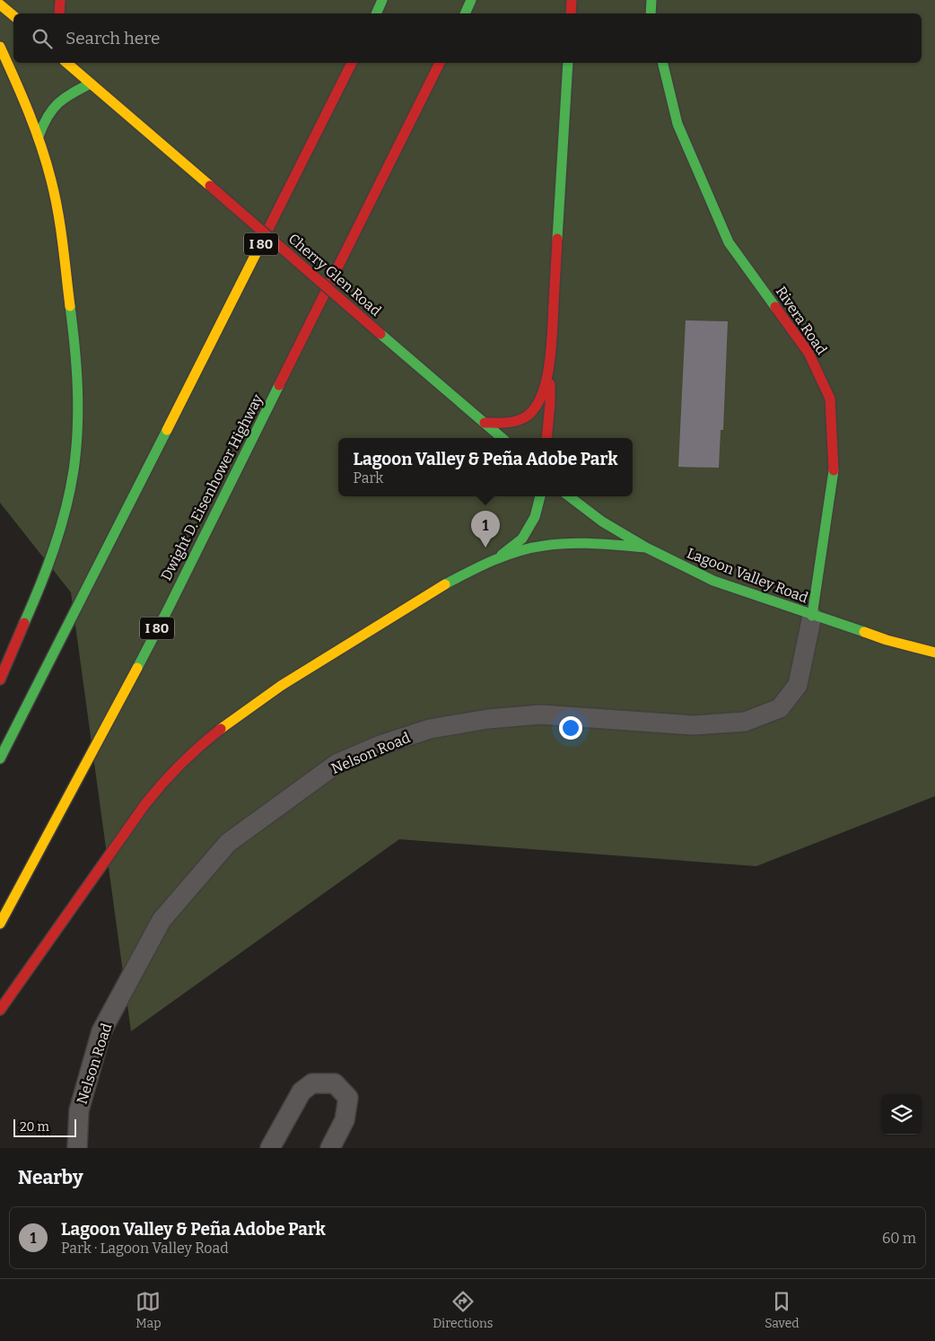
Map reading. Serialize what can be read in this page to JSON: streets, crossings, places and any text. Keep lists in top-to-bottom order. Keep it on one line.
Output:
{"streets":{"main road":["I 80","Cherry Glen Road","Rivera Road","Dwight D. Eisenhower Highway","Lagoon Valley Road"],"street":["Nelson Road"]},"crossings":[["Rivera Road","Lagoon Valley Road"],["Rivera Road","Nelson Road"],["Lagoon Valley Road","Nelson Road"]],"scale_bar":"20 m","page":{"search":"Search here","popup":["Lagoon Valley & Peña Adobe Park","Park"],"pins":"1","scale":"20 m","heading":"Nearby","list":[{"mark":"1","name":"Lagoon Valley & Peña Adobe Park","note":"Park · Lagoon Valley Road","value":"60 m"}],"nav":["Map","Directions","Saved"]}}
